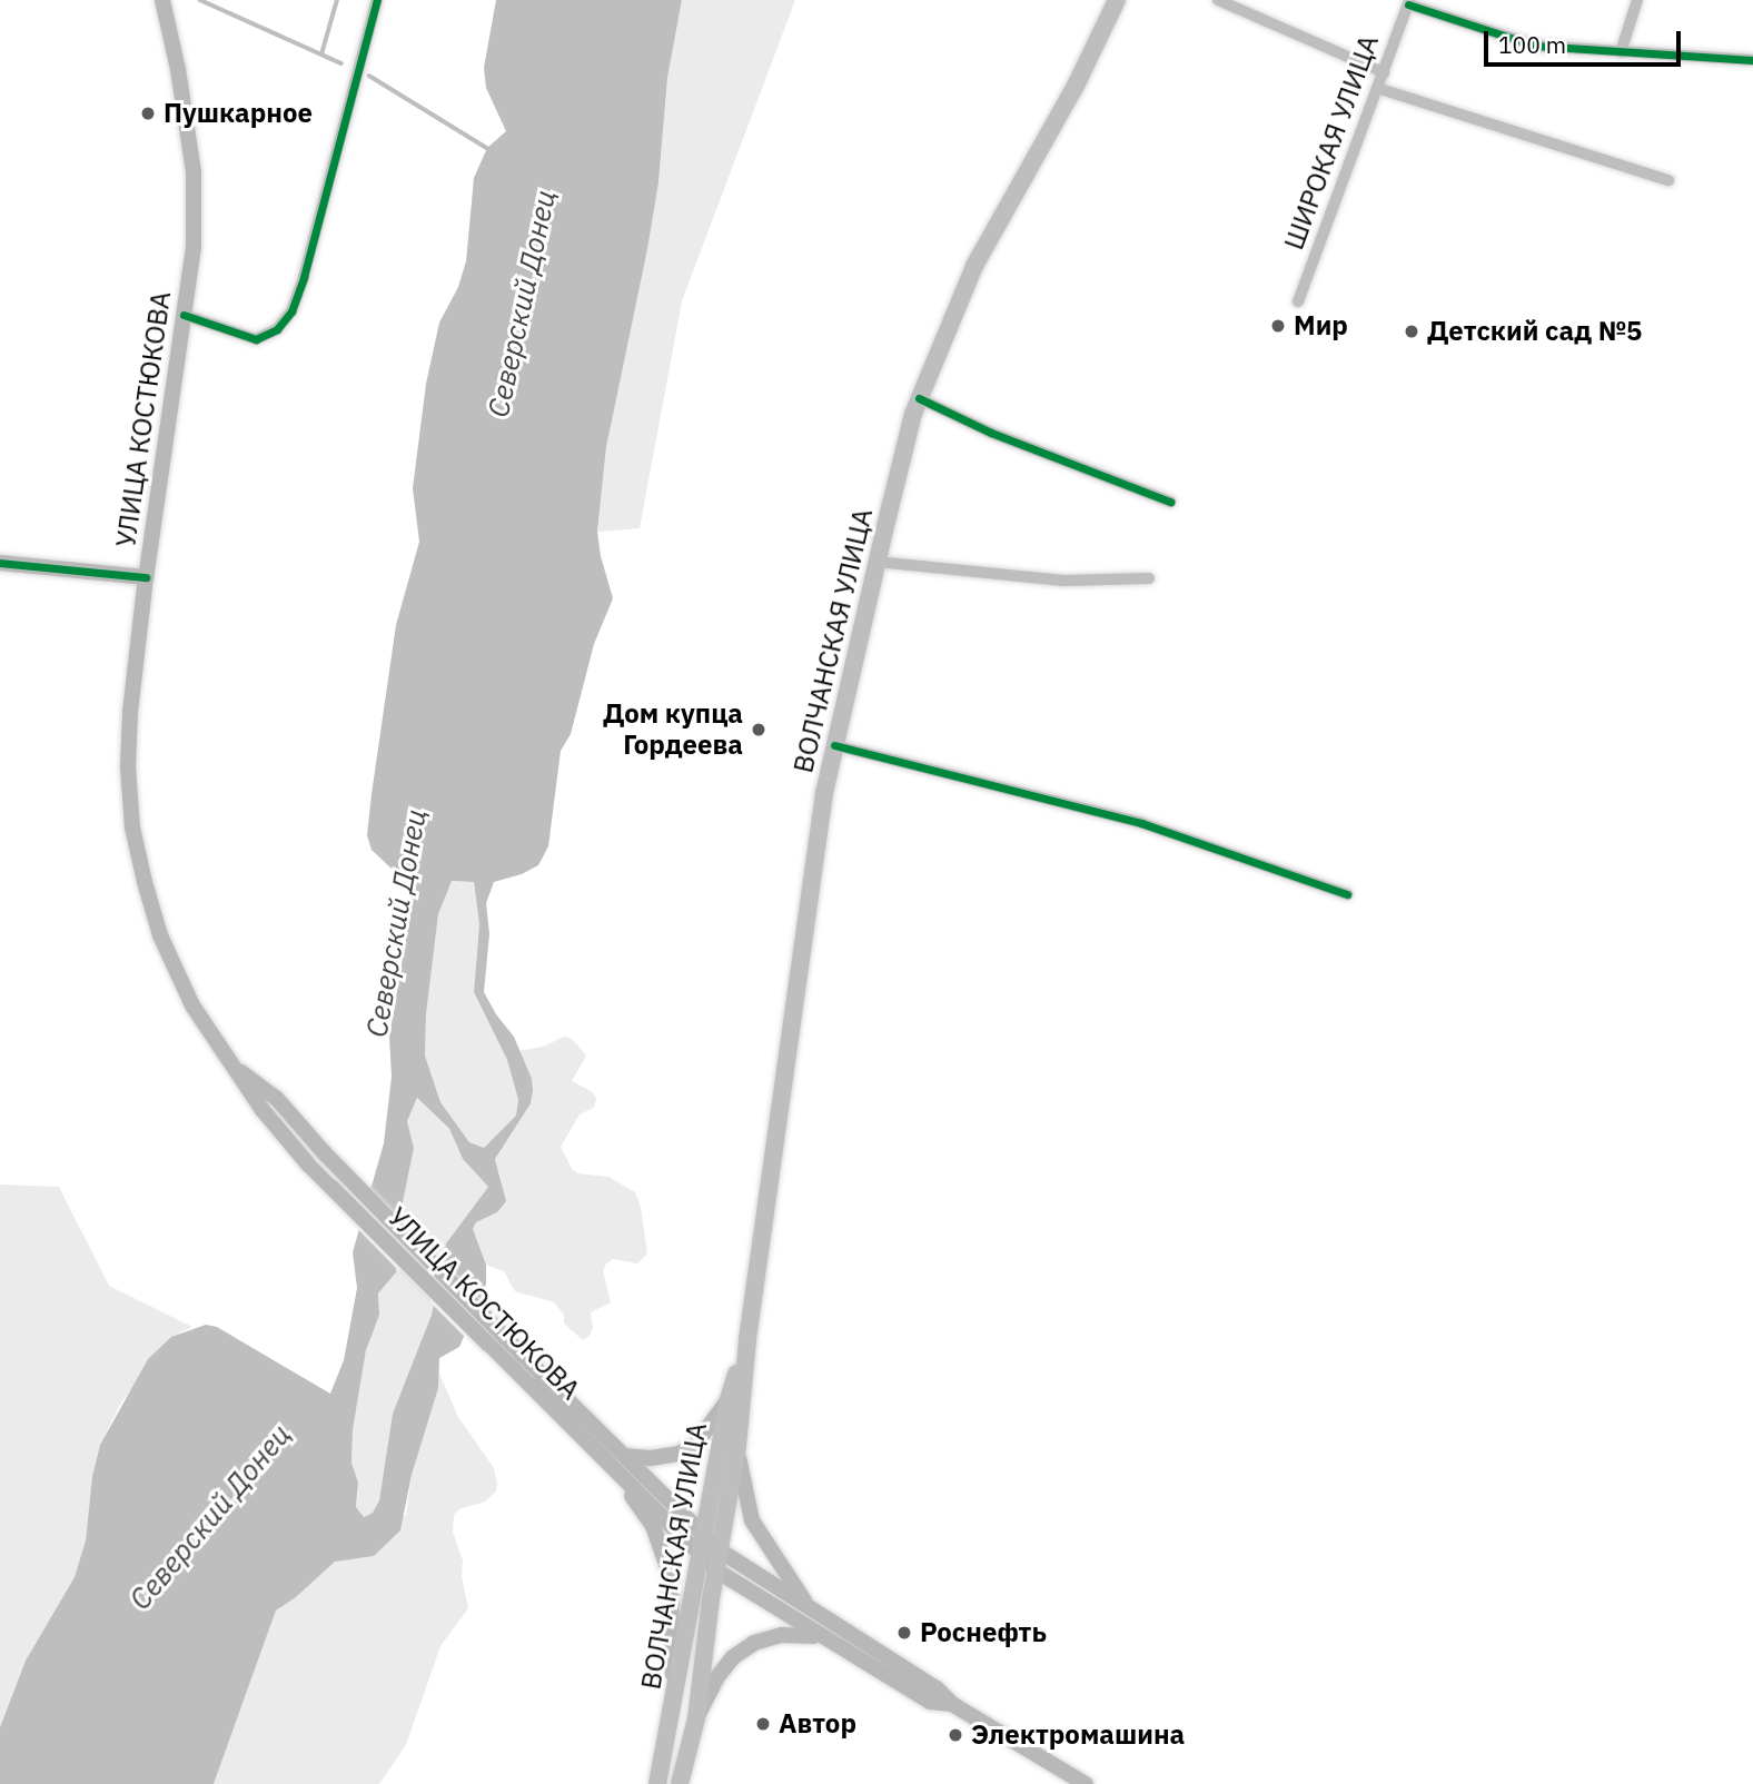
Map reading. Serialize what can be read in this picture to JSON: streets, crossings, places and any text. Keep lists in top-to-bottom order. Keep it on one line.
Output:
{"streets":{"main road":["УЛИЦА КОСТЮКОВА","ВОЛЧАНСКАЯ УЛИЦА"],"street":["ШИРОКАЯ УЛИЦА"]},"crossings":[["УЛИЦА КОСТЮКОВА","ВОЛЧАНСКАЯ УЛИЦА"]],"water":["Северский Донец"],"places":["Пушкарное","Мир","Детский сад №5","Дом купца Гордеева","Роснефть","Автор","Электромашина"],"scale_bar":"100 m"}
